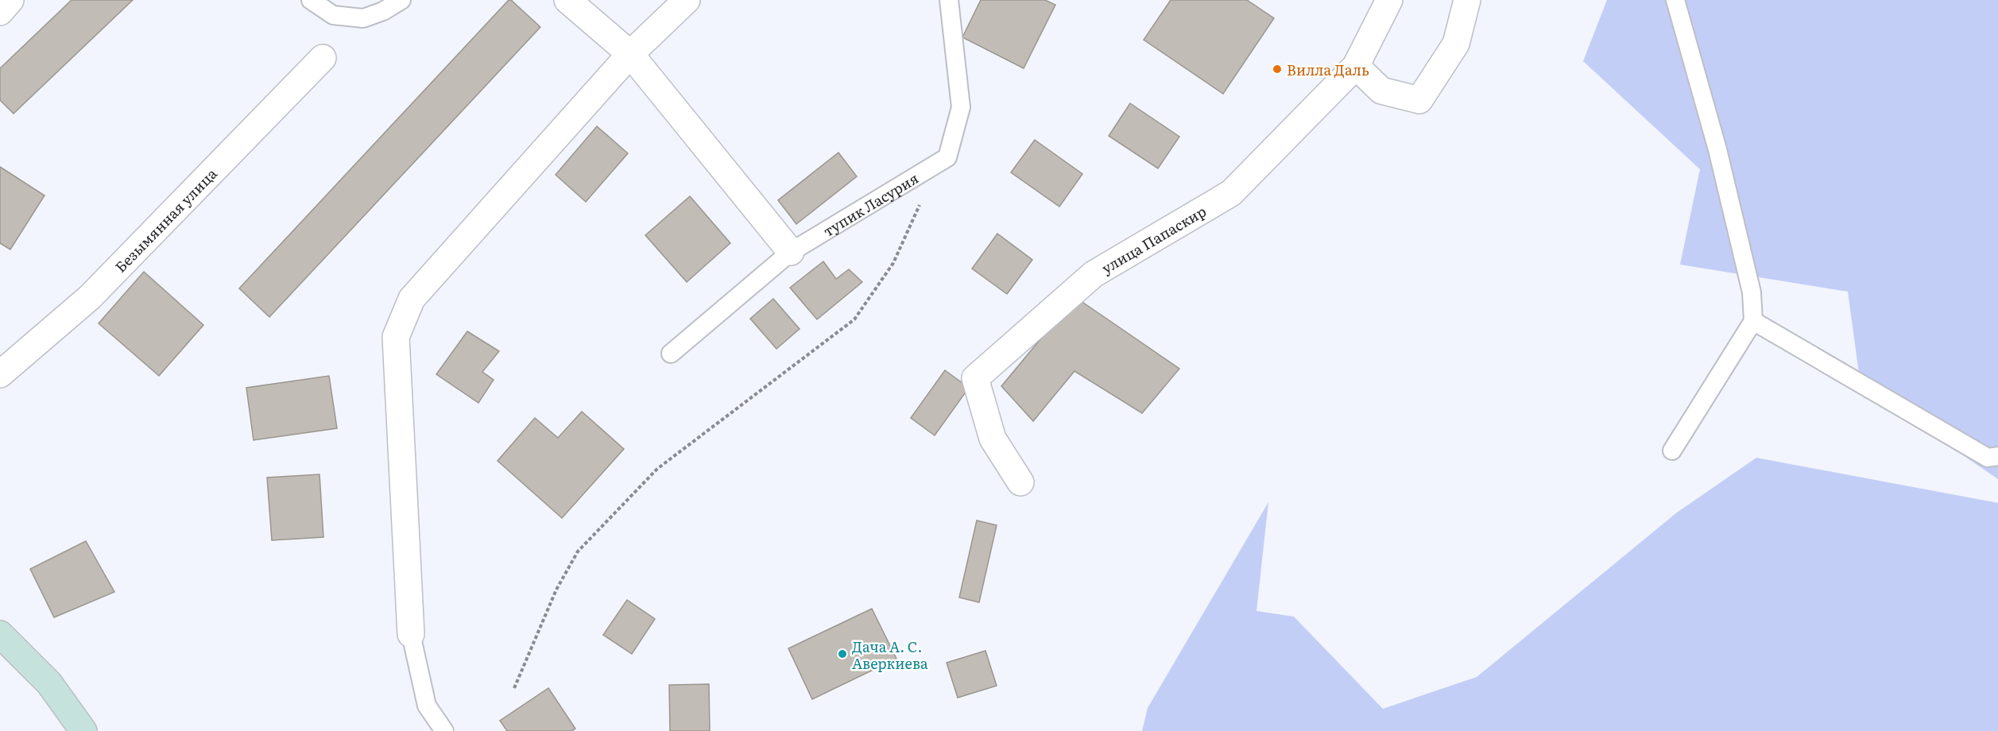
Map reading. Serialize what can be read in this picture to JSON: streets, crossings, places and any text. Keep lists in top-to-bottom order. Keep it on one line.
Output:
{"streets":{"street":["Безымянная улица","улица Папаскир"],"lane":["тупик Ласурия"]},"places":["Вилла Даль","Дача А. С. Аверкиева"]}
